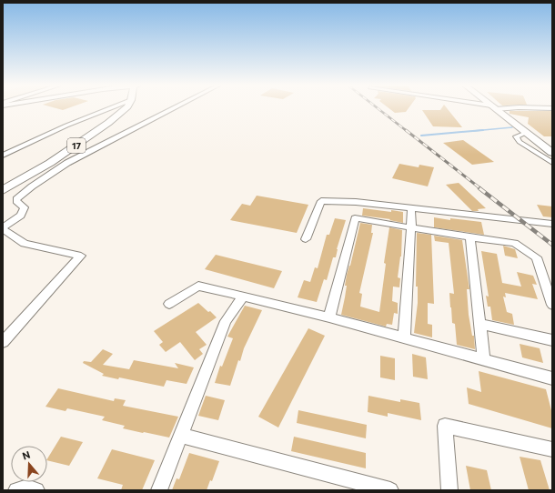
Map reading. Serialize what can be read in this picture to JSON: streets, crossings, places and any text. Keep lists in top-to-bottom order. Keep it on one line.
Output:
{"streets":{"highway":["17"]},"north":"top"}
